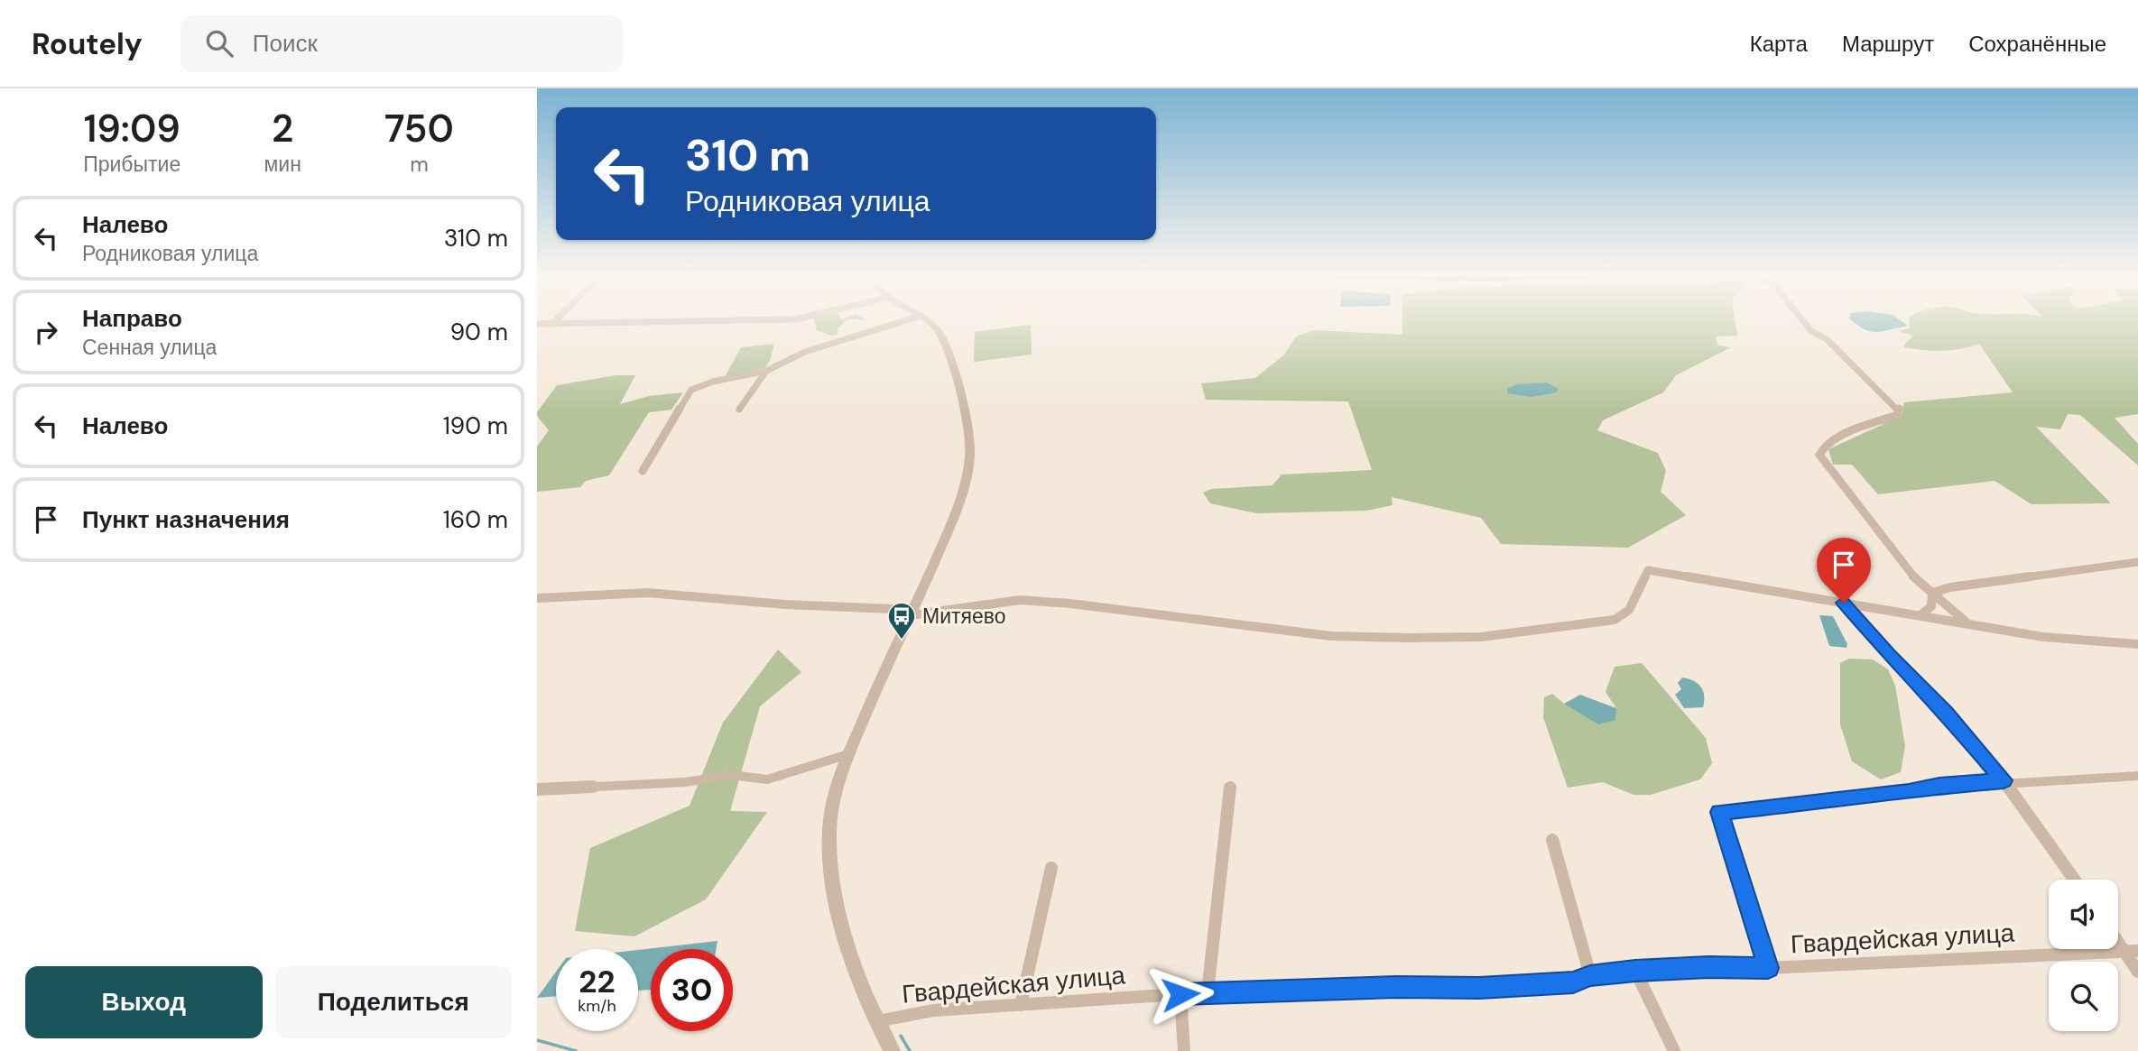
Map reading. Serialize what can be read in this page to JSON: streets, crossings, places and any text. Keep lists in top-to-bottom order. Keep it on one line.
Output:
{"streets":{"street":["Гвардейская улица"]},"places":{"bus stop":["Митяево"]},"page":{"header":"Routely","search":"Поиск","nav":["Карта","Маршрут","Сохранённые"],"eta":["19:09","Прибытие","2","мин","750","m"],"turn":["310 m","Родниковая улица"],"list":[{"name":"Налево","note":"Родниковая улица","value":"310 m"},{"name":"Направо","note":"Сенная улица","value":"90 m"},{"name":"Налево","value":"190 m"},{"name":"Пункт назначения","value":"160 m"}],"speed":"22 km/h","limit":"30","buttons":["Выход","Поделиться"]}}
